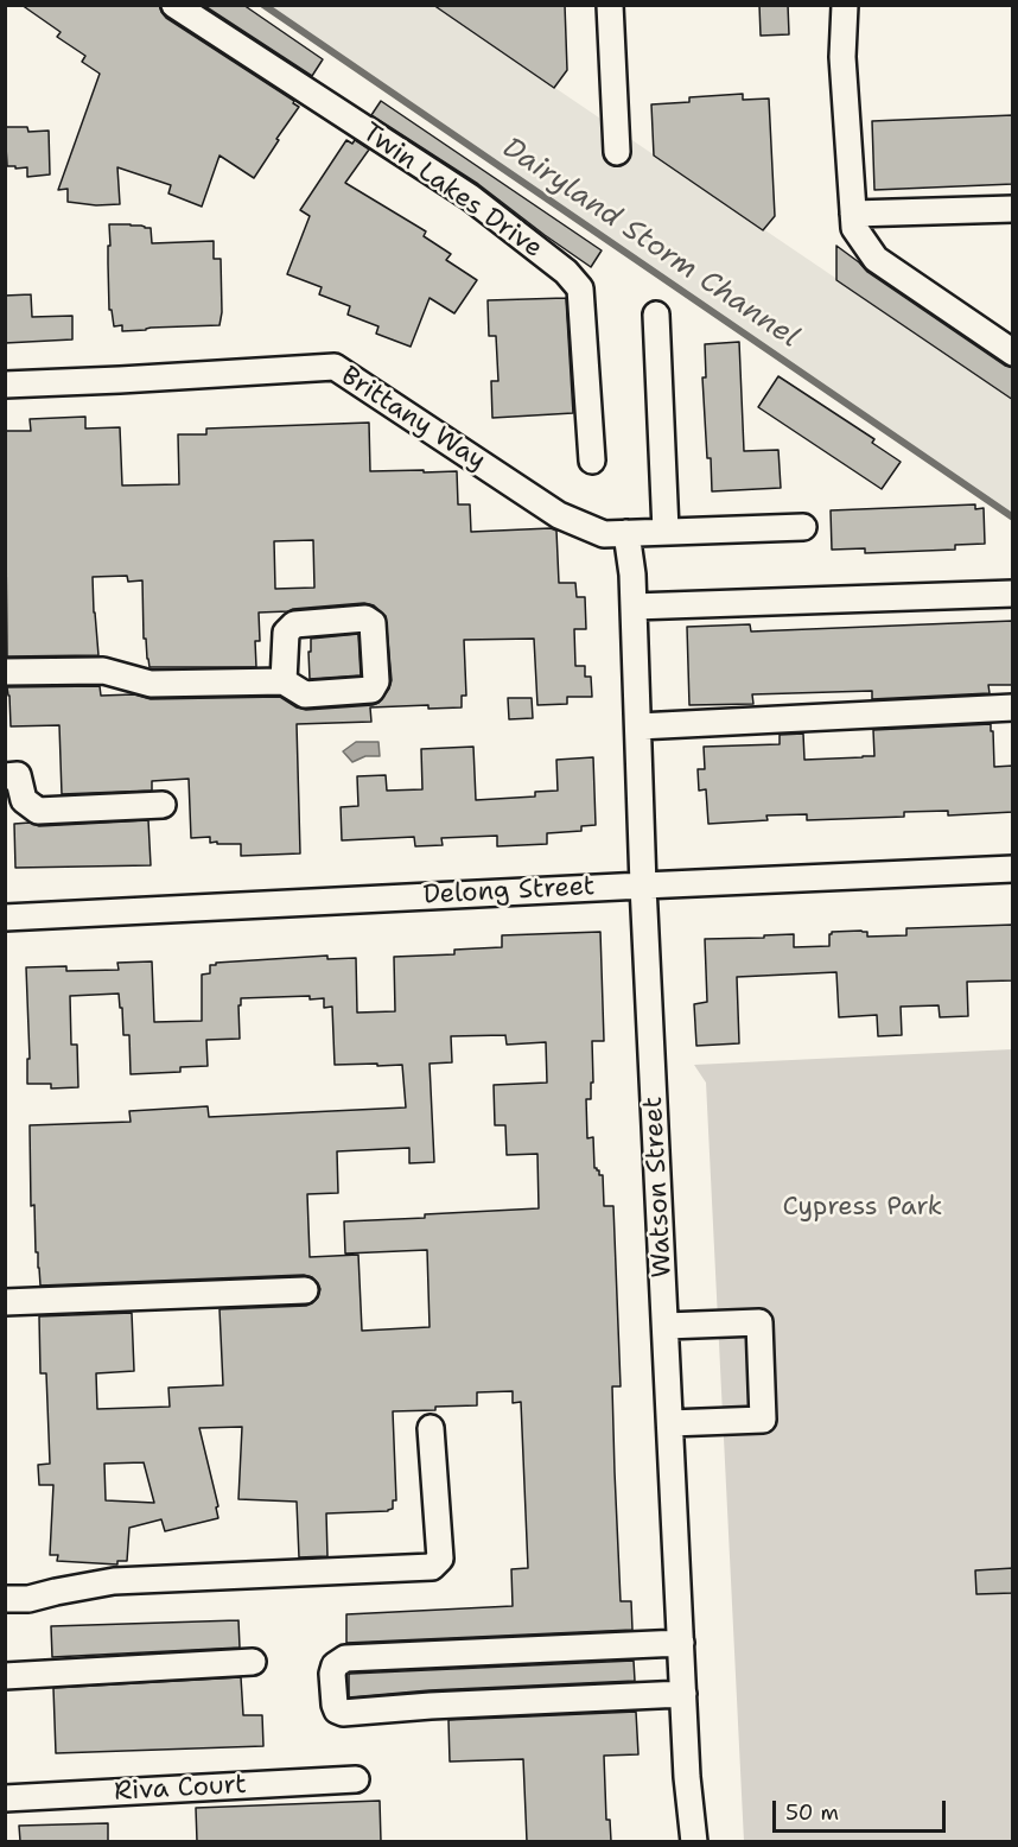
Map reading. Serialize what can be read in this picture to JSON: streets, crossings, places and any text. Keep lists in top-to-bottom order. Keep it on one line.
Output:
{"streets":{"street":["Twin Lakes Drive","Brittany Way","Delong Street","Watson Street","Riva Court"]},"crossings":[["Brittany Way","Watson Street"],["Delong Street","Watson Street"]],"water":["Dairyland Storm Channel"],"parks":["Cypress Park"],"scale_bar":"50 m"}
